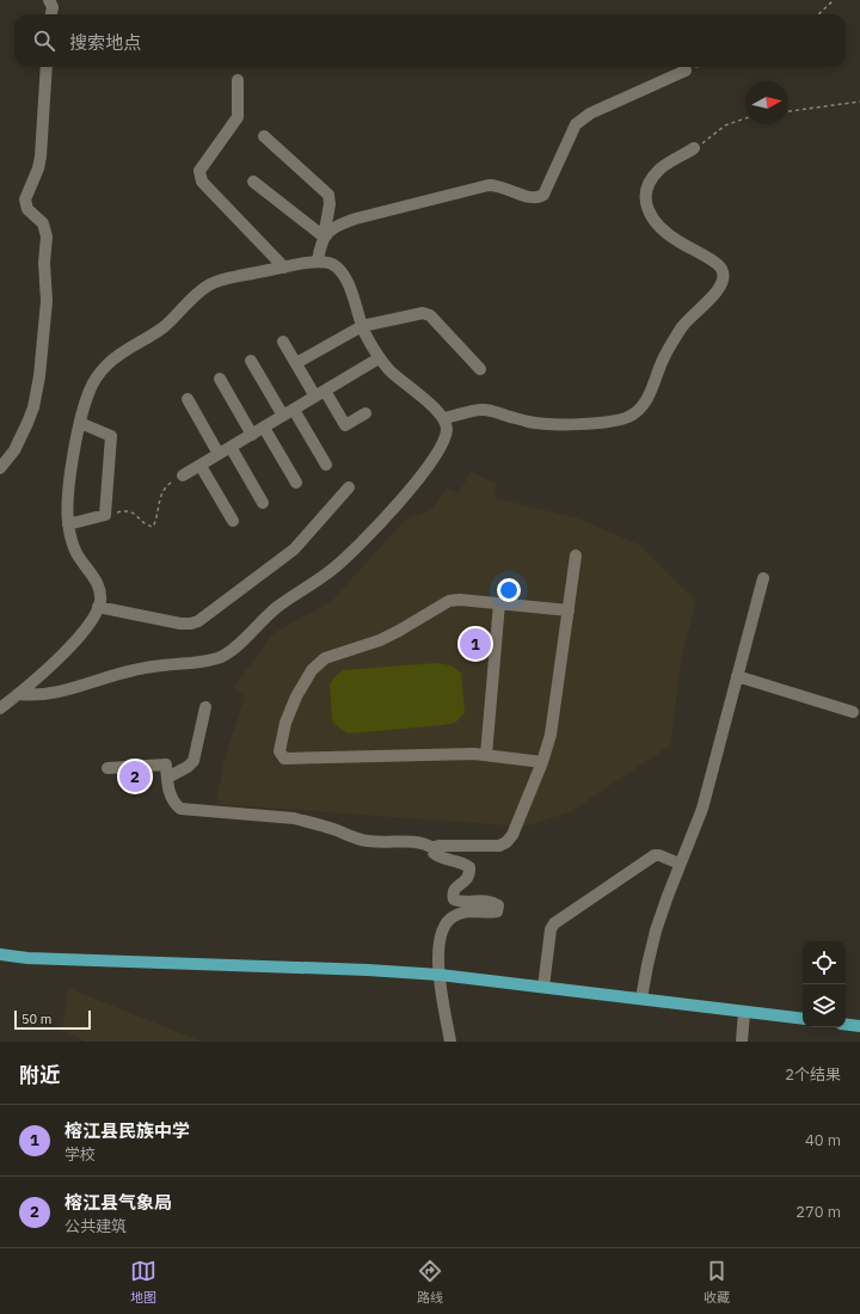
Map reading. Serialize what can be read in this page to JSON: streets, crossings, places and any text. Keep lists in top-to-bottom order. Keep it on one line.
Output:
{"scale_bar":"50 m","north":"right","page":{"search":"搜索地点","pins":["1","2"],"scale":"50 m","heading":["附近","2个结果"],"list":[{"mark":"1","name":"榕江县民族中学","note":"学校","value":"40 m"},{"mark":"2","name":"榕江县气象局","note":"公共建筑","value":"270 m"}],"nav":["地图","路线","收藏"]}}
